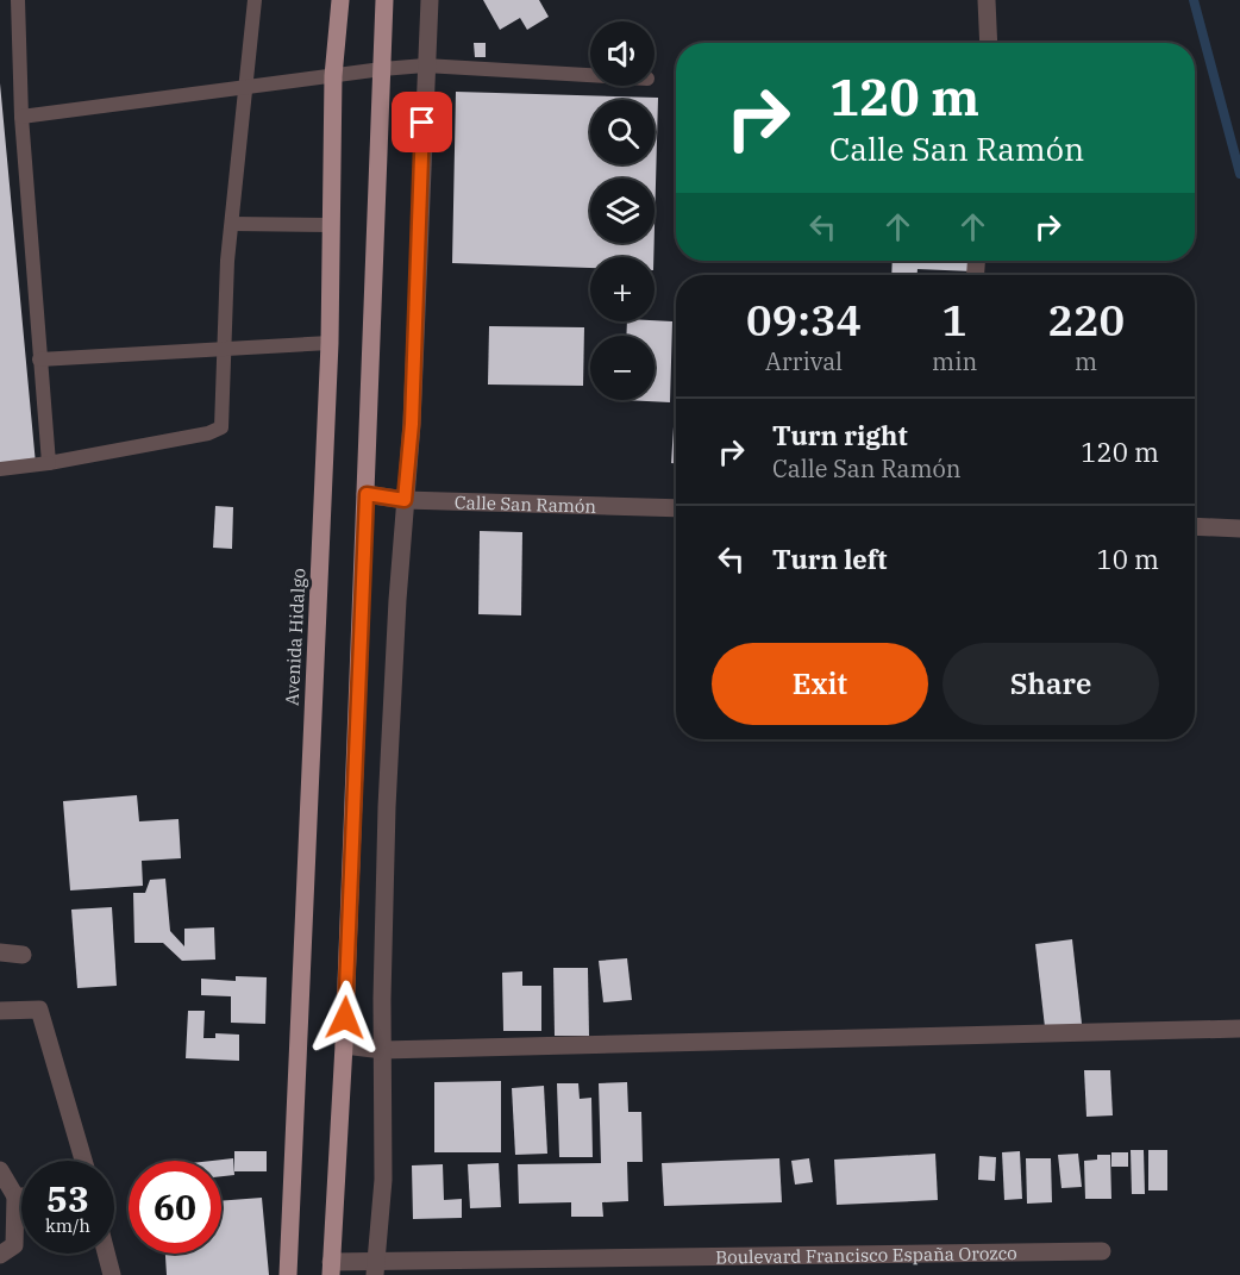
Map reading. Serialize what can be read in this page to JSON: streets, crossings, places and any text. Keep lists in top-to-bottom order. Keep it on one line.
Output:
{"streets":{"main road":["Avenida Hidalgo"],"street":["Calle San Ramón","Boulevard Francisco España Orozco"]},"page":{"map_buttons":["+","−"],"turn":["120 m","Calle San Ramón"],"eta":["09:34","Arrival","1","min","220","m"],"list":[{"name":"Turn right","note":"Calle San Ramón","value":"120 m"},{"name":"Turn left","value":"10 m"}],"buttons":["Exit","Share"],"speed":"53 km/h","limit":"60"}}
